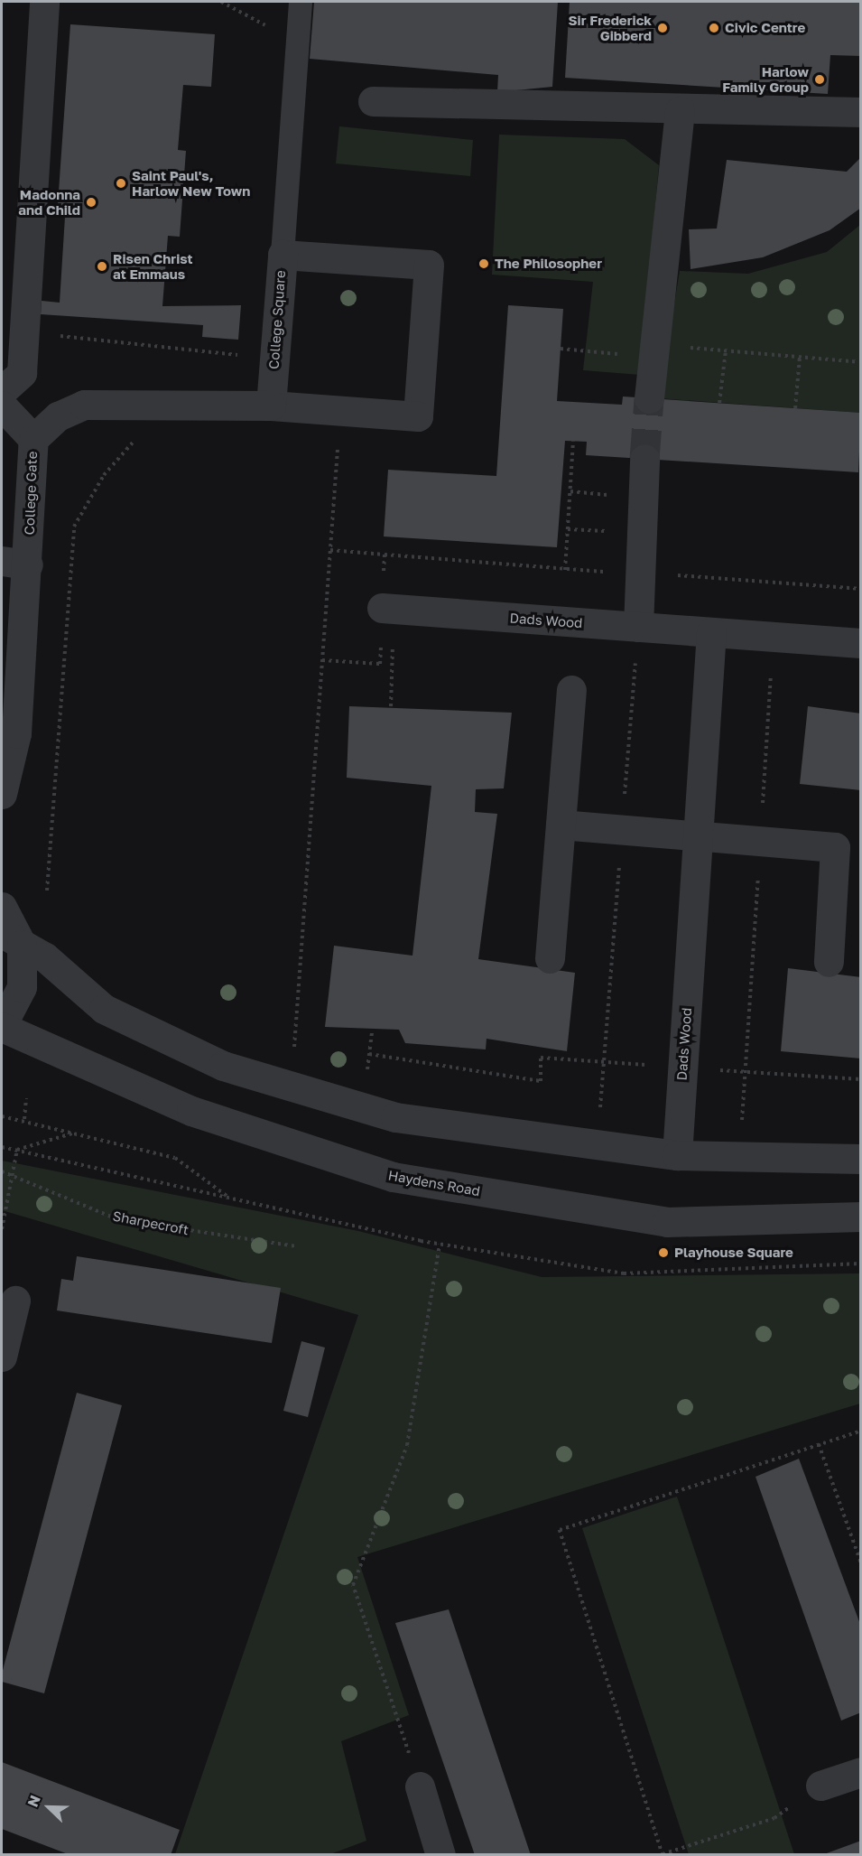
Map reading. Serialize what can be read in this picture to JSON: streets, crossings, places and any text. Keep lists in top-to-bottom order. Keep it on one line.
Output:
{"streets":{"street":["College Square","College Gate","Dads Wood","Haydens Road"],"path":["Sharpecroft"]},"crossings":[["College Square","College Gate"]],"places":["Sir Frederick Gibberd","Civic Centre","Harlow Family Group","Saint Paul's, Harlow New Town","Madonna and Child","The Philosopher","Risen Christ at Emmaus","Playhouse Square"],"north":"top left"}
